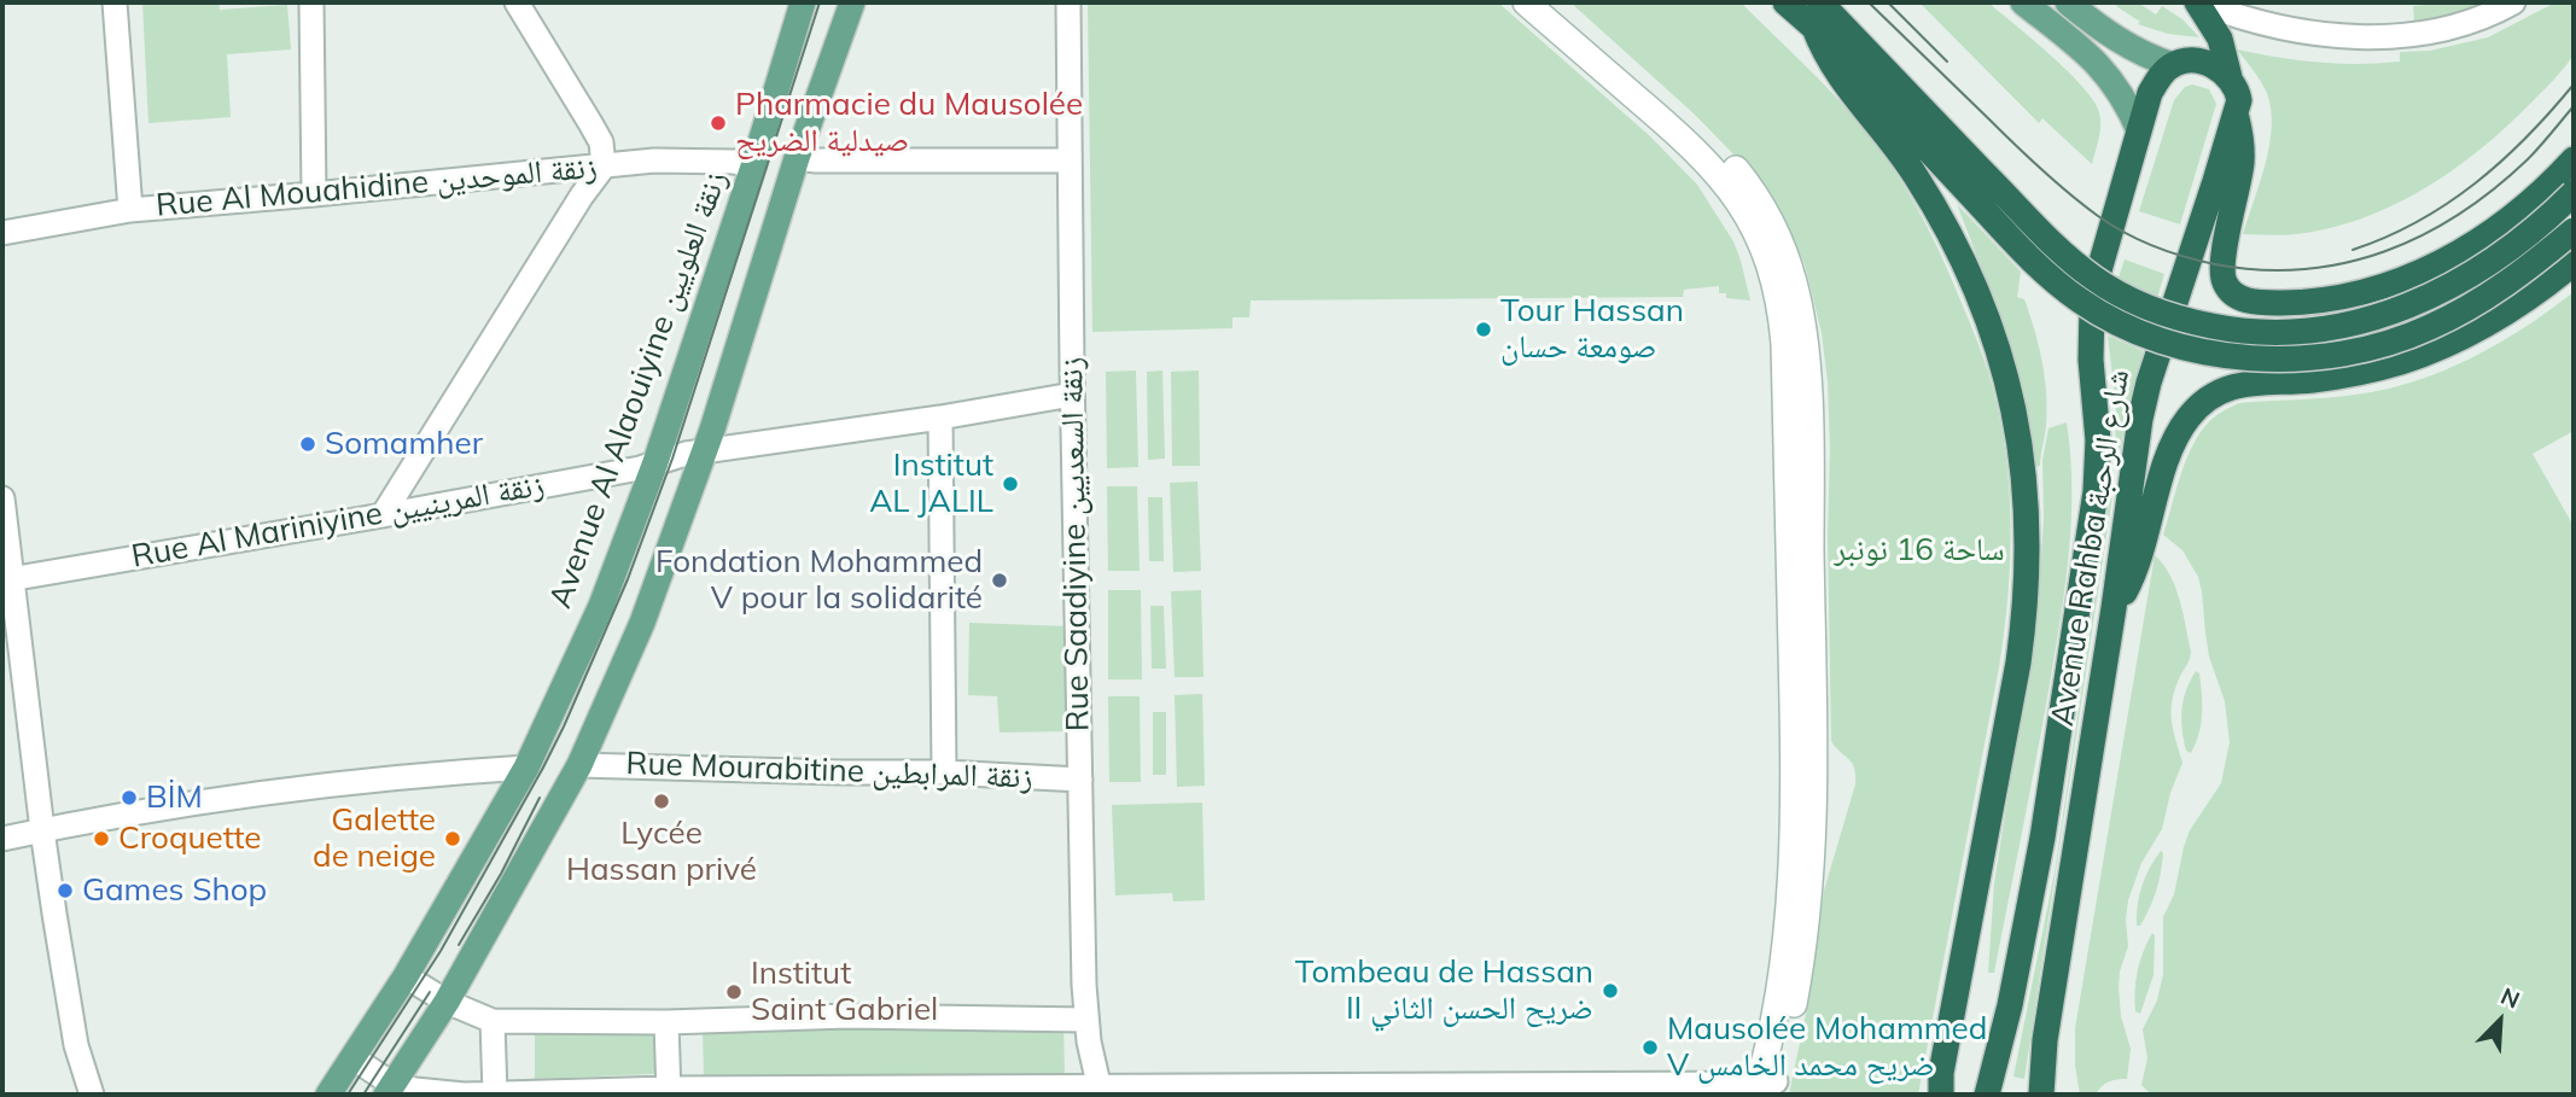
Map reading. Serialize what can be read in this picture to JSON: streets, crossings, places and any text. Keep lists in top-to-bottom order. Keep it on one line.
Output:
{"streets":{"highway":["Avenue Rahba شارع الرحبة"],"main road":["Avenue Al Alaouiyine زنقة العلويين"],"street":["Rue Al Mouahidine زنقة الموحدين","Rue Al Mariniyine زنقة المرينيين","Rue Saadiyine زنقة السعديين","Rue Mourabitine زنقة المرابطين"]},"crossings":[["Rue Al Mouahidine زنقة الموحدين","Avenue Al Alaouiyine زنقة العلويين"],["Avenue Al Alaouiyine زنقة العلويين","Rue Al Mariniyine زنقة المرينيين"],["Rue Al Mariniyine زنقة المرينيين","Rue Saadiyine زنقة السعديين"],["Rue Saadiyine زنقة السعديين","Rue Mourabitine زنقة المرابطين"]],"parks":["ساحة 16 نونبر"],"places":["Pharmacie du Mausolée صيدلية الضريح","Tour Hassan صومعة حسان","Somamher","Institut AL JALIL","Fondation Mohammed V pour la solidarité","BİM","Lycée Hassan privé","Croquette","Galette de neige","Games Shop","Tombeau de Hassan II ضريح الحسن الثاني","Institut Saint Gabriel","Mausolée Mohammed V ضريح محمد الخامس"],"north":"top right"}
